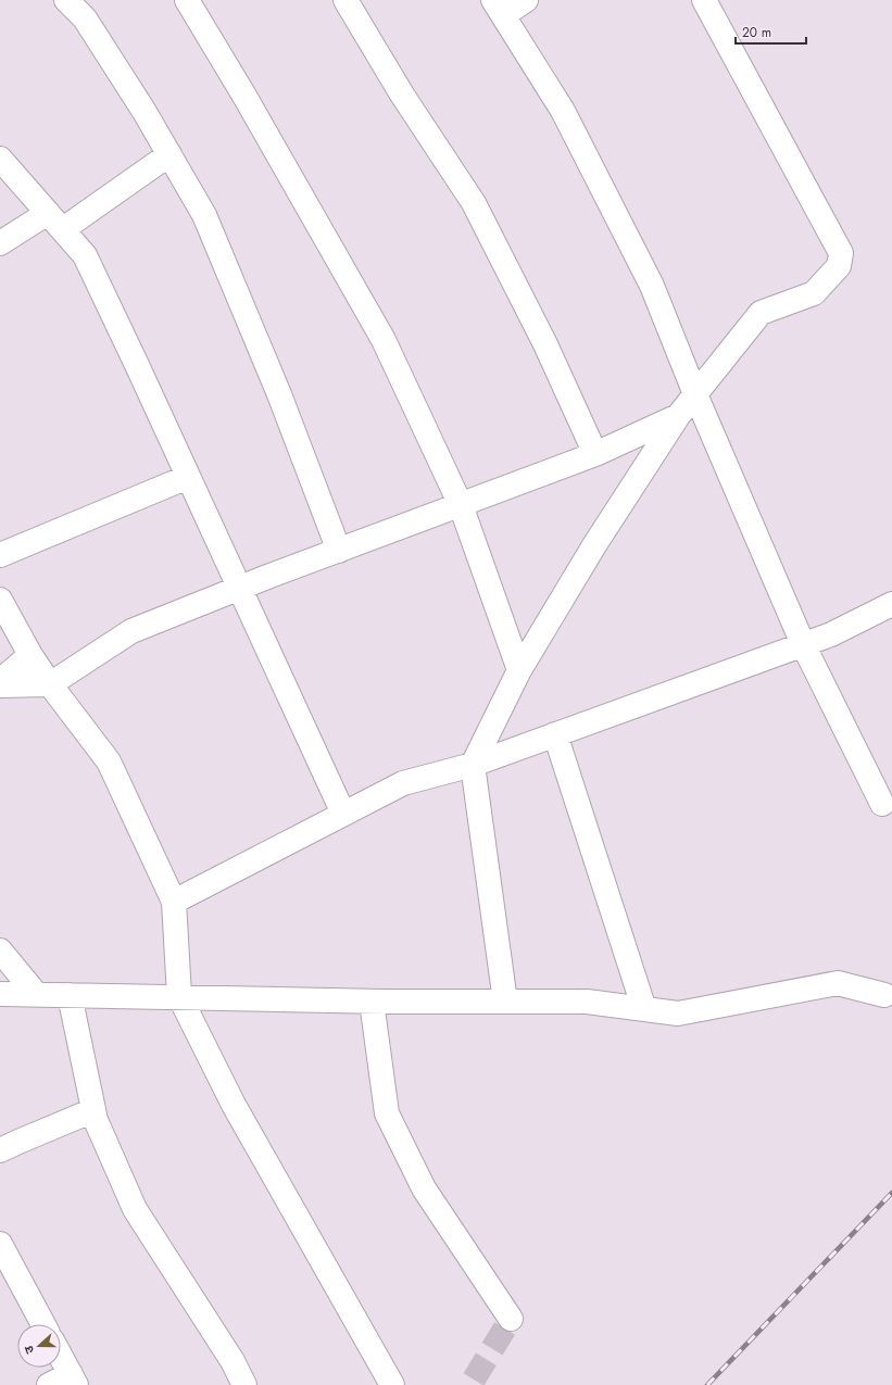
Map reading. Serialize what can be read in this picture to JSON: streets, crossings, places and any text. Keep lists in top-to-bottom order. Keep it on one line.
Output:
{"scale_bar":"20 m","north":"left"}
